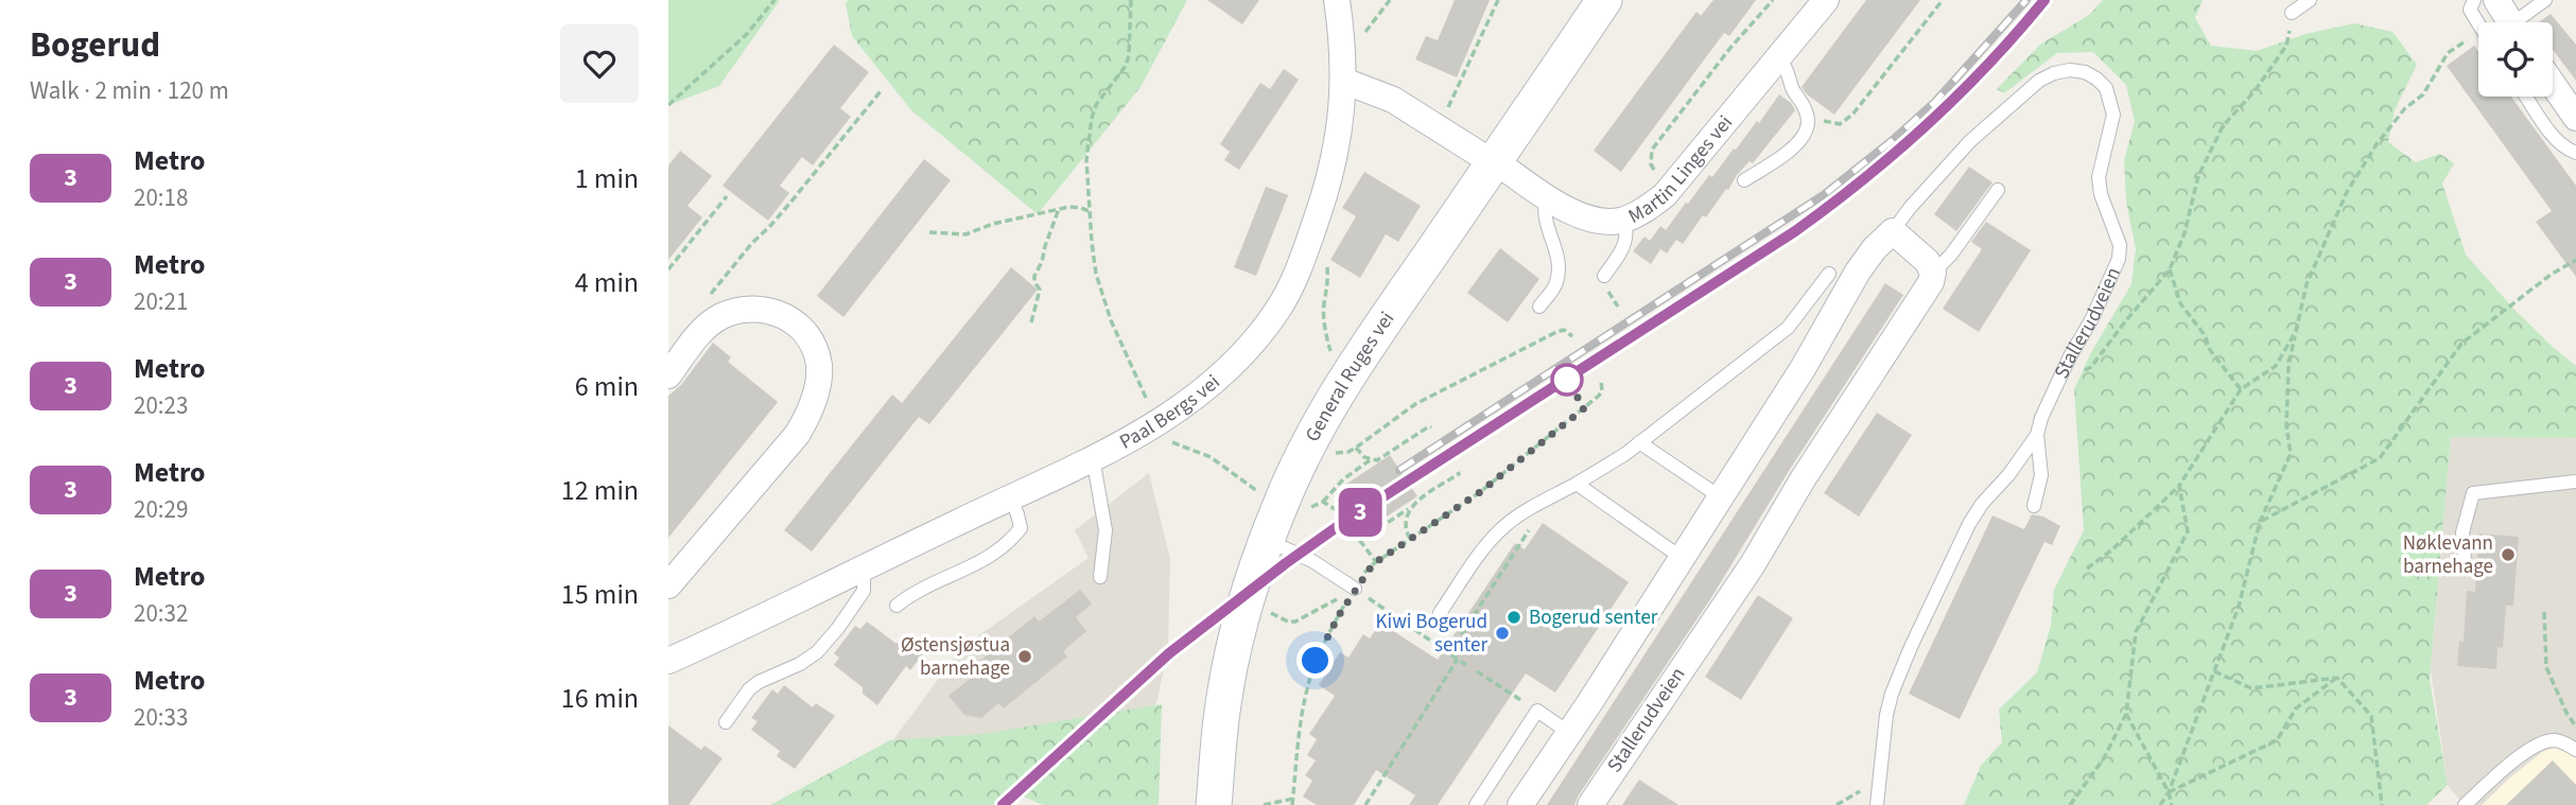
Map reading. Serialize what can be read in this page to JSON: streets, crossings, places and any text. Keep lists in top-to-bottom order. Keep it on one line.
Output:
{"streets":{"main road":["General Ruges vei"],"street":["Martin Linges vei","Stallerudveien","Paal Bergs vei"]},"crossings":[["Martin Linges vei","General Ruges vei"]],"places":["Nøklevann barnehage","Bogerud senter","Kiwi Bogerud senter","Østensjøstua barnehage"],"lines":["metro line 3"],"page":{"heading":["Bogerud","Walk · 2 min · 120 m"],"on_map":"3","list":[{"mark":"3","name":"Metro","note":"20:18","value":"1 min"},{"mark":"3","name":"Metro","note":"20:21","value":"4 min"},{"mark":"3","name":"Metro","note":"20:23","value":"6 min"},{"mark":"3","name":"Metro","note":"20:29","value":"12 min"},{"mark":"3","name":"Metro","note":"20:32","value":"15 min"},{"mark":"3","name":"Metro","note":"20:33","value":"16 min"}]}}
